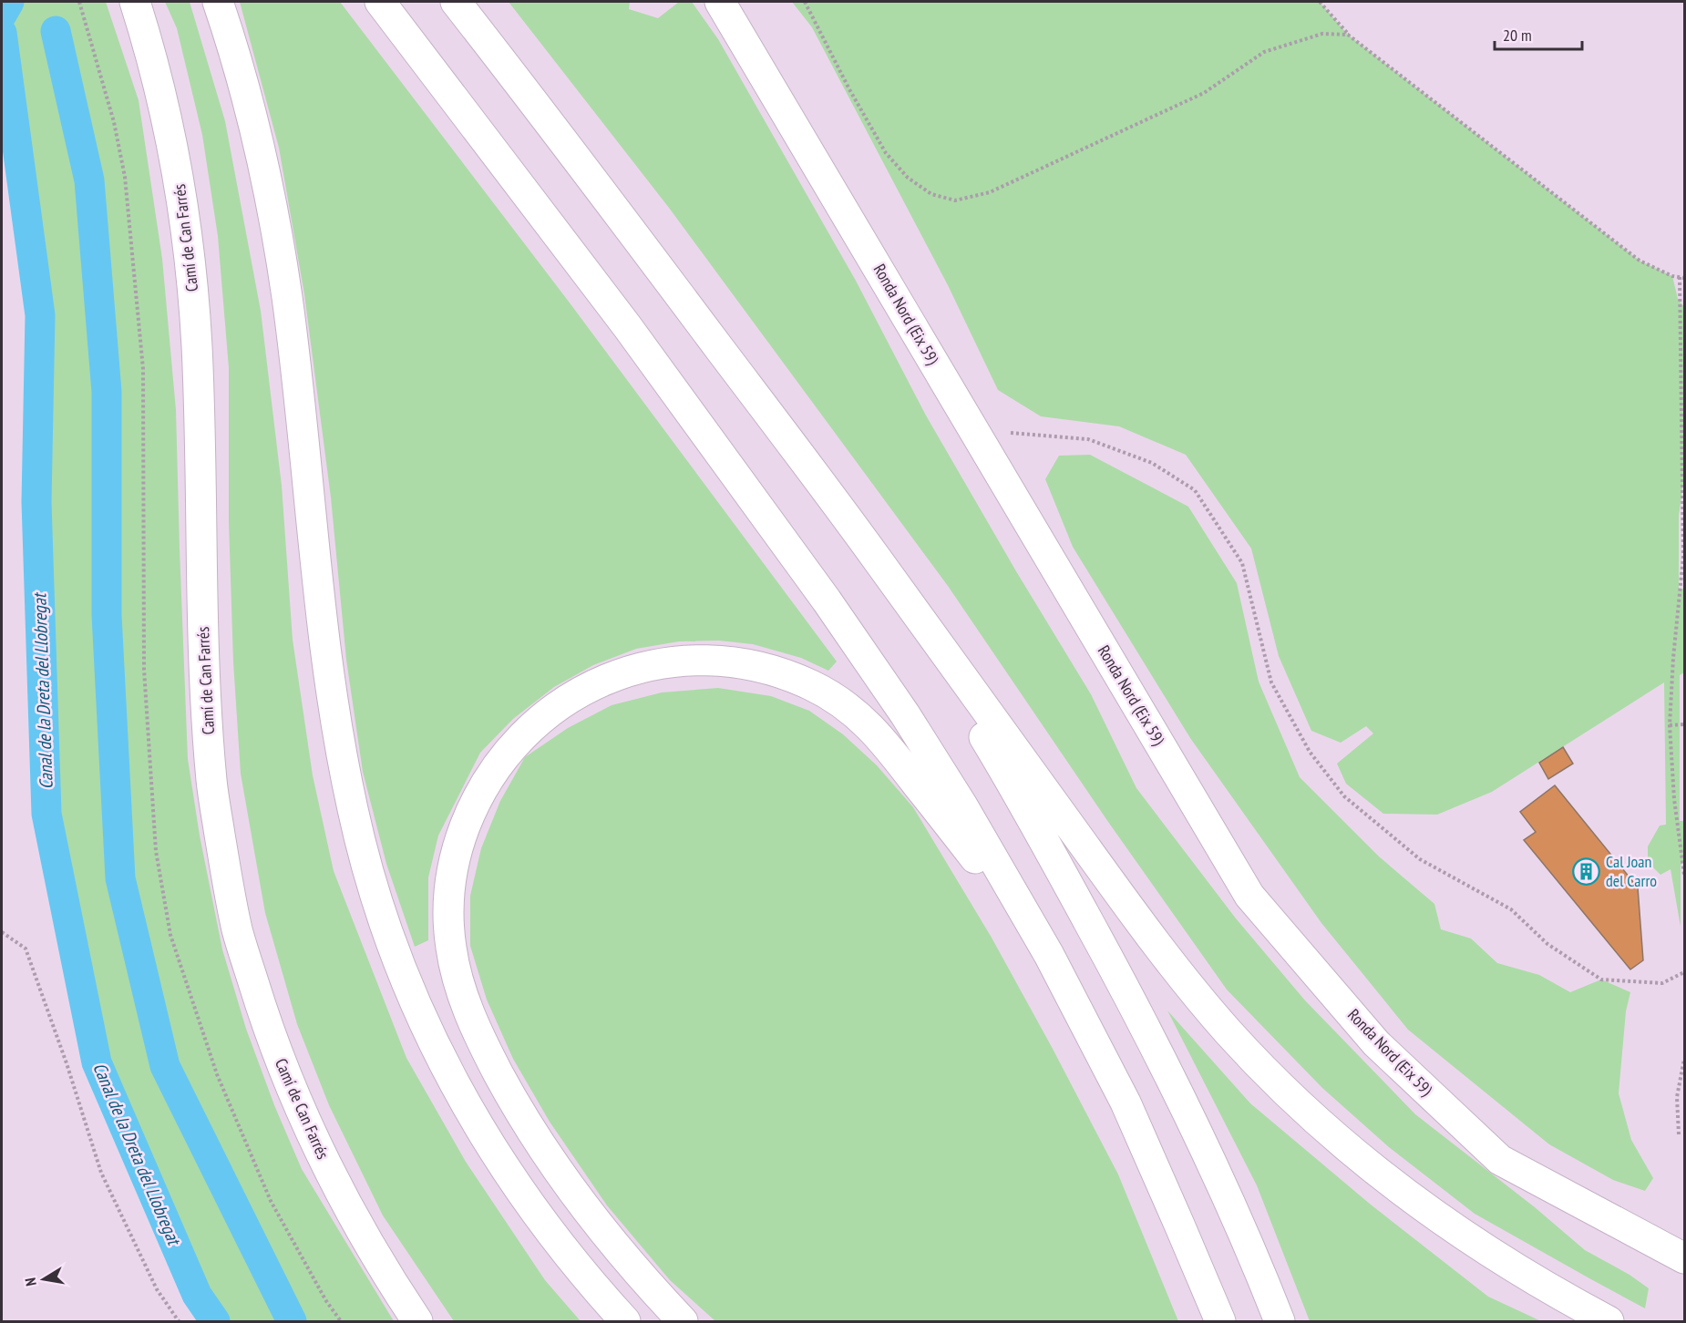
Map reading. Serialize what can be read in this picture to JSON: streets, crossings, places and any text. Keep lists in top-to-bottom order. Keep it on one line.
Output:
{"streets":{"main road":["Camí de Can Farrés","Ronda Nord (Eix 59)"]},"water":["Canal de la Dreta del Llobregat"],"places":{"building":["Cal Joan del Carro"]},"scale_bar":"20 m","north":"left"}
